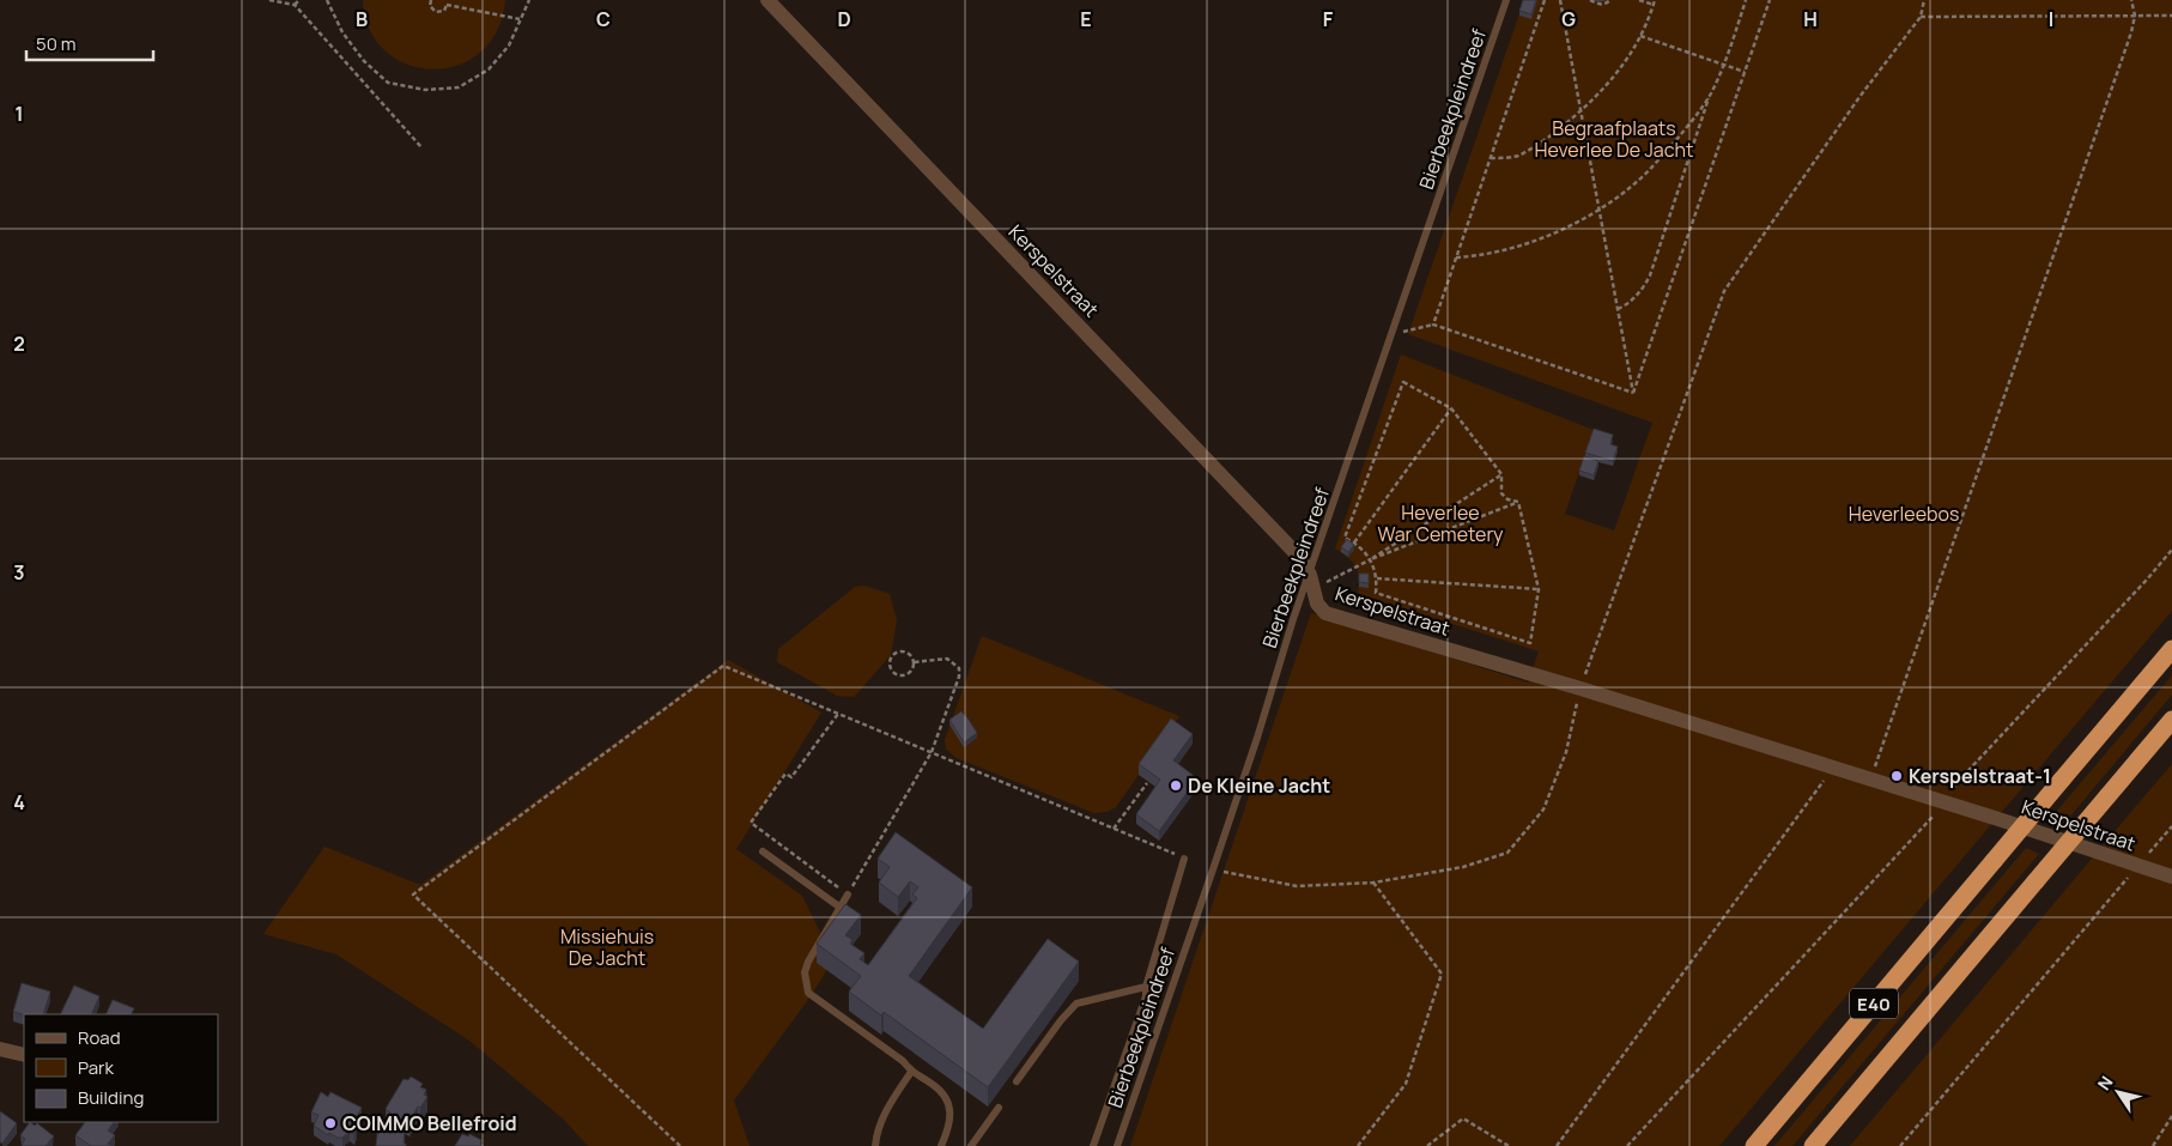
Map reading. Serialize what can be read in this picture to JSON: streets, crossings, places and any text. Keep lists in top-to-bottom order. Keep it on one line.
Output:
{"streets":{"highway":["E40"],"street":["Kerspelstraat"],"lane":["Bierbeekpleindreef"]},"crossings":[["Bierbeekpleindreef","Kerspelstraat"]],"parks":["Begraafplaats Heverlee De Jacht","Heverlee War Cemetery","Heverleebos","Missiehuis De Jacht"],"places":["Kerspelstraat-1","De Kleine Jacht","COIMMO Bellefroid"],"legend":["Road","Park","Building"],"scale_bar":"50 m","north":"top left","grid":{"columns":["B","C","D","E","F","G","H","I"],"rows":["1","2","3","4"]}}
